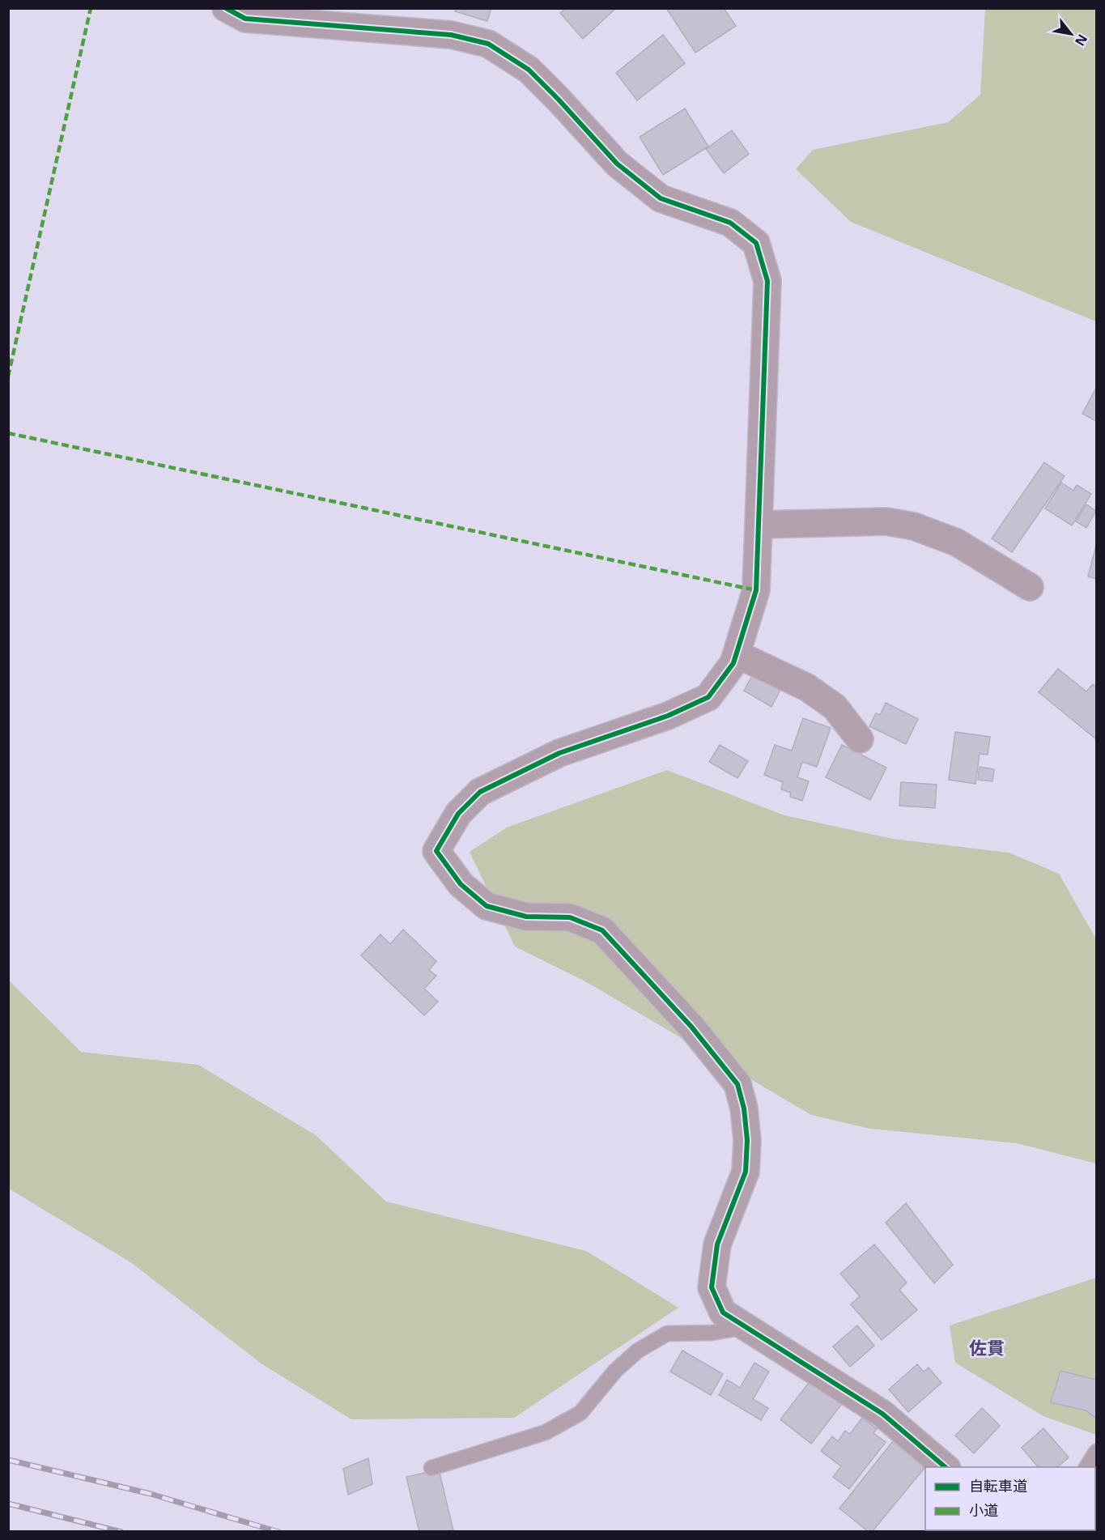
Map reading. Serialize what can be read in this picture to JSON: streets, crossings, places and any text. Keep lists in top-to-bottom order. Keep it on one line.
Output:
{"districts":["佐貫"],"legend":["自転車道","小道"],"north":"bottom right"}
